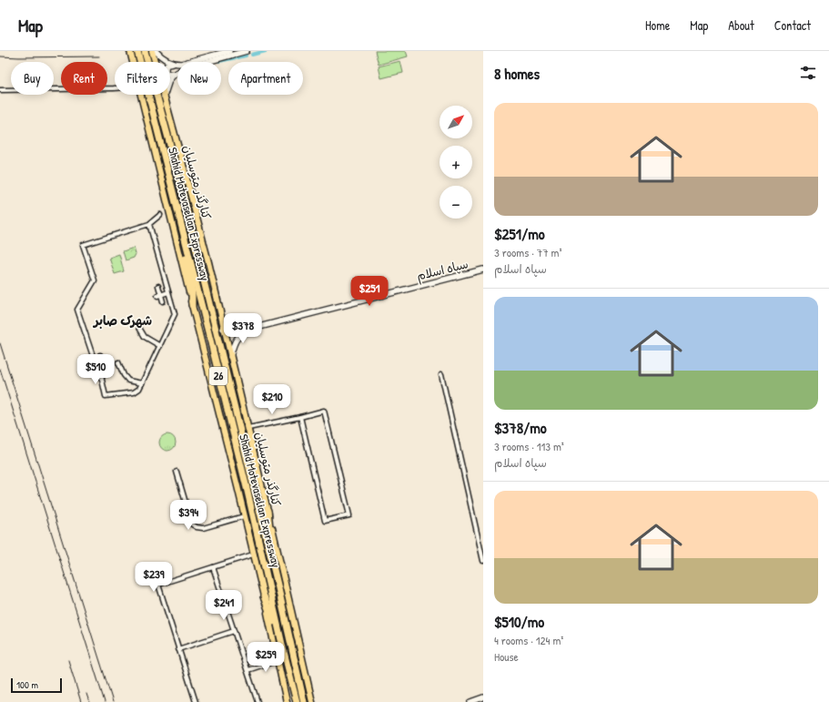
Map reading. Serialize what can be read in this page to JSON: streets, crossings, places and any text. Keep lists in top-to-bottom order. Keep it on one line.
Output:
{"streets":{"highway":["Shahid Motevaselian Expressway","26"],"main road":["کنارگذر متوسلیان","سپاه اسلام"]},"crossings":[["کنارگذر متوسلیان","سپاه اسلام"]],"districts":["شهرک صابر"],"scale_bar":"100 m","north":"top right","page":{"header":"Map","nav":["Home","Map","About","Contact"],"heading":"8 homes","chip":["Buy","Rent","Filters","New","Apartment"],"list":[{"name":"$251/mo","note":"3 rooms · 77 m² · سپاه اسلام"},{"name":"$378/mo","note":"3 rooms · 113 m² · سپاه اسلام"},{"name":"$510/mo","note":"4 rooms · 124 m² · House"}],"map_buttons":["+","−"],"price":["$251","$378","$510","$210","$394","$239","$241","$259"],"scale":"100 m"}}
